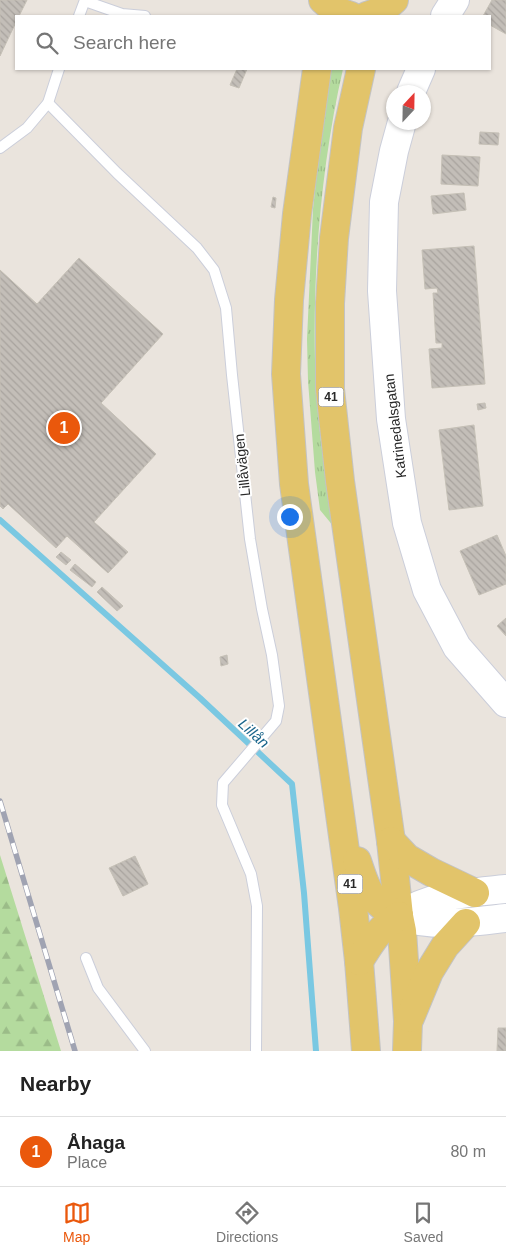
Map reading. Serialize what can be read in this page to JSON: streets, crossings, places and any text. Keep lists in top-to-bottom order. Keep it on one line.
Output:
{"streets":{"main road":["41"],"street":["Katrinedalsgatan"],"lane":["Lillåvägen"]},"water":["Lillån"],"north":"top","page":{"search":"Search here","pins":"1","heading":"Nearby","list":[{"mark":"1","name":"Åhaga","note":"Place","value":"80 m"}],"nav":["Map","Directions","Saved"]}}
